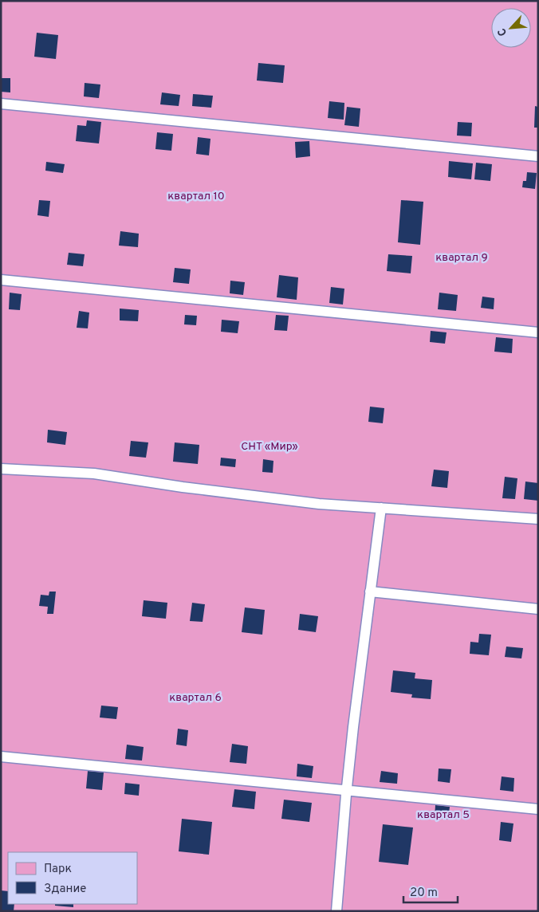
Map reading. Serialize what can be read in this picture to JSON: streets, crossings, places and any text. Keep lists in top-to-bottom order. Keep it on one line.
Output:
{"parks":["квартал 10","квартал 9","СНТ «Мир»","квартал 6","квартал 5"],"legend":["Парк","Здание"],"scale_bar":"20 m","north":"bottom left"}
